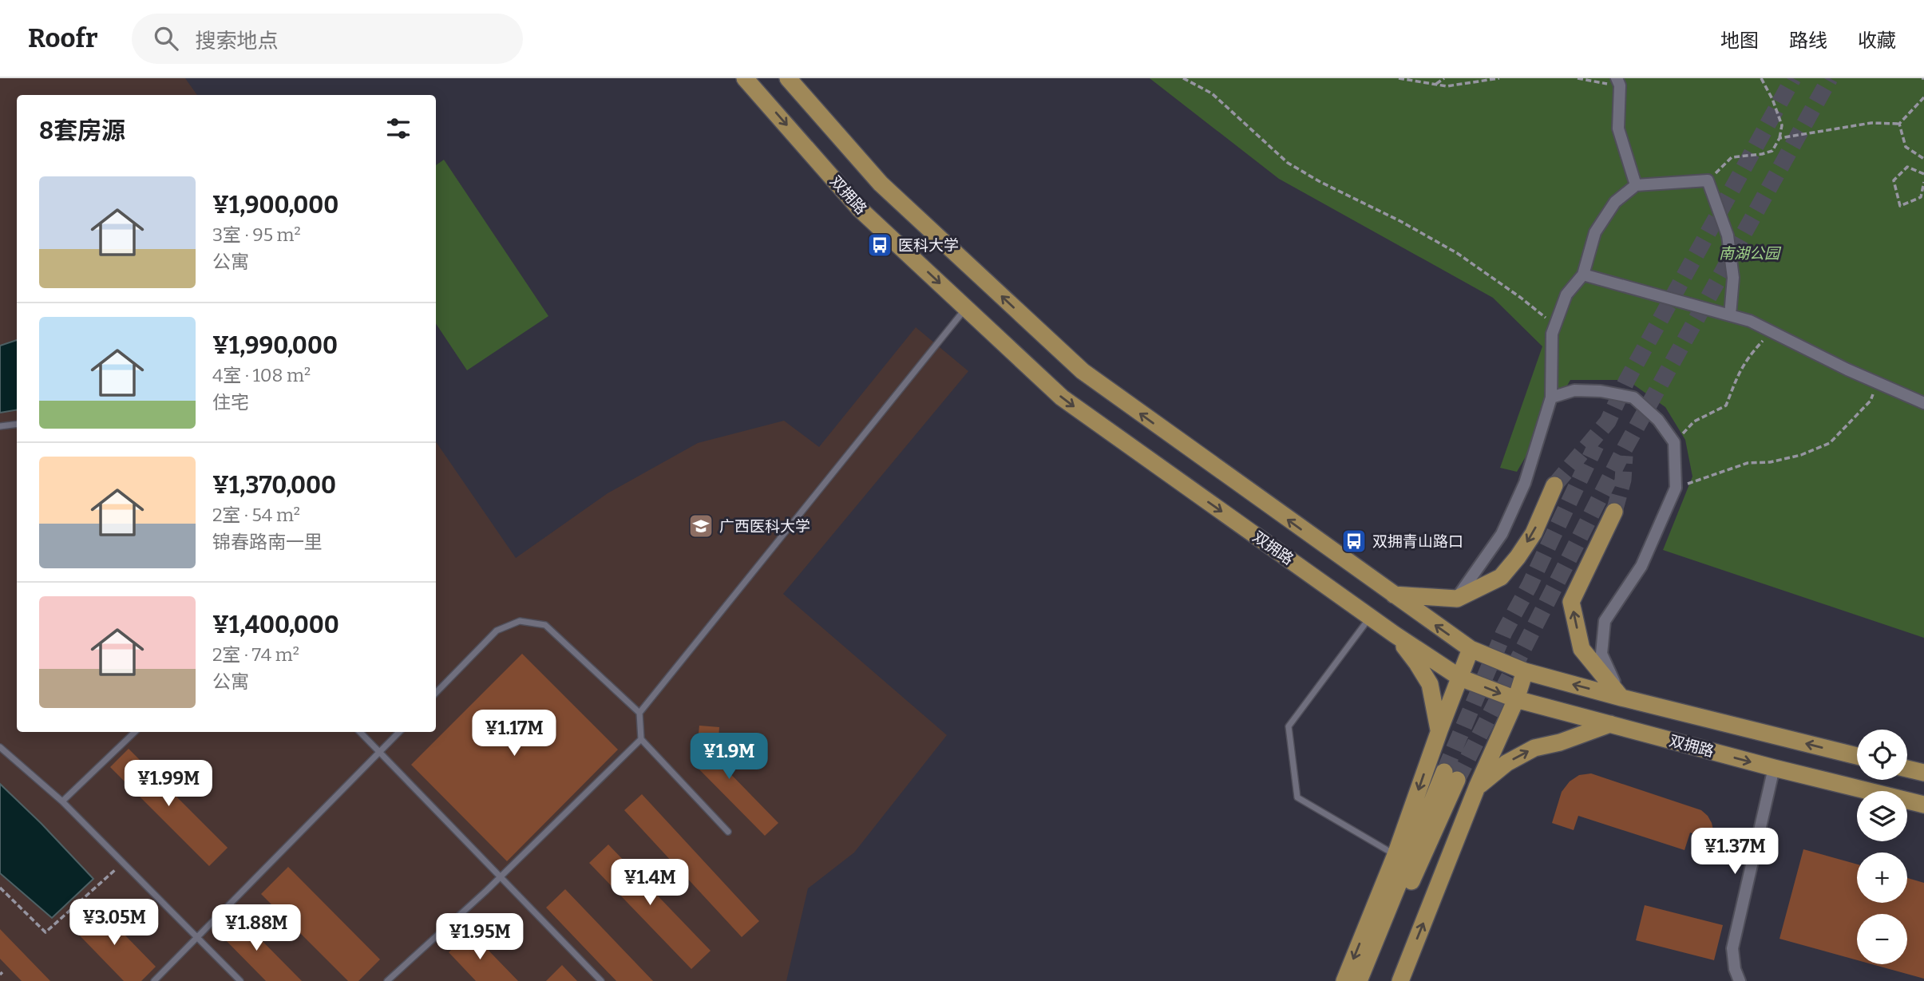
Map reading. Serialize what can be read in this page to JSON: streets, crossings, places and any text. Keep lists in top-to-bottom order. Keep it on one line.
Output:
{"streets":{"main road":["双拥路"]},"parks":["南湖公园"],"places":{"bus stop":["医科大学","双拥青山路口"],"school or university":["广西医科大学"]},"page":{"header":"Roofr","search":"搜索地点","nav":["地图","路线","收藏"],"heading":"8套房源","list":[{"name":"¥1,900,000","note":"3室 · 95 m² · 公寓"},{"name":"¥1,990,000","note":"4室 · 108 m² · 住宅"},{"name":"¥1,370,000","note":"2室 · 54 m² · 锦春路南一里"},{"name":"¥1,400,000","note":"2室 · 74 m² · 公寓"}],"price":["¥1.17M","¥1.9M","¥1.99M","¥1.37M","¥1.4M","¥3.05M","¥1.88M","¥1.95M"],"map_buttons":["+","−"]}}
